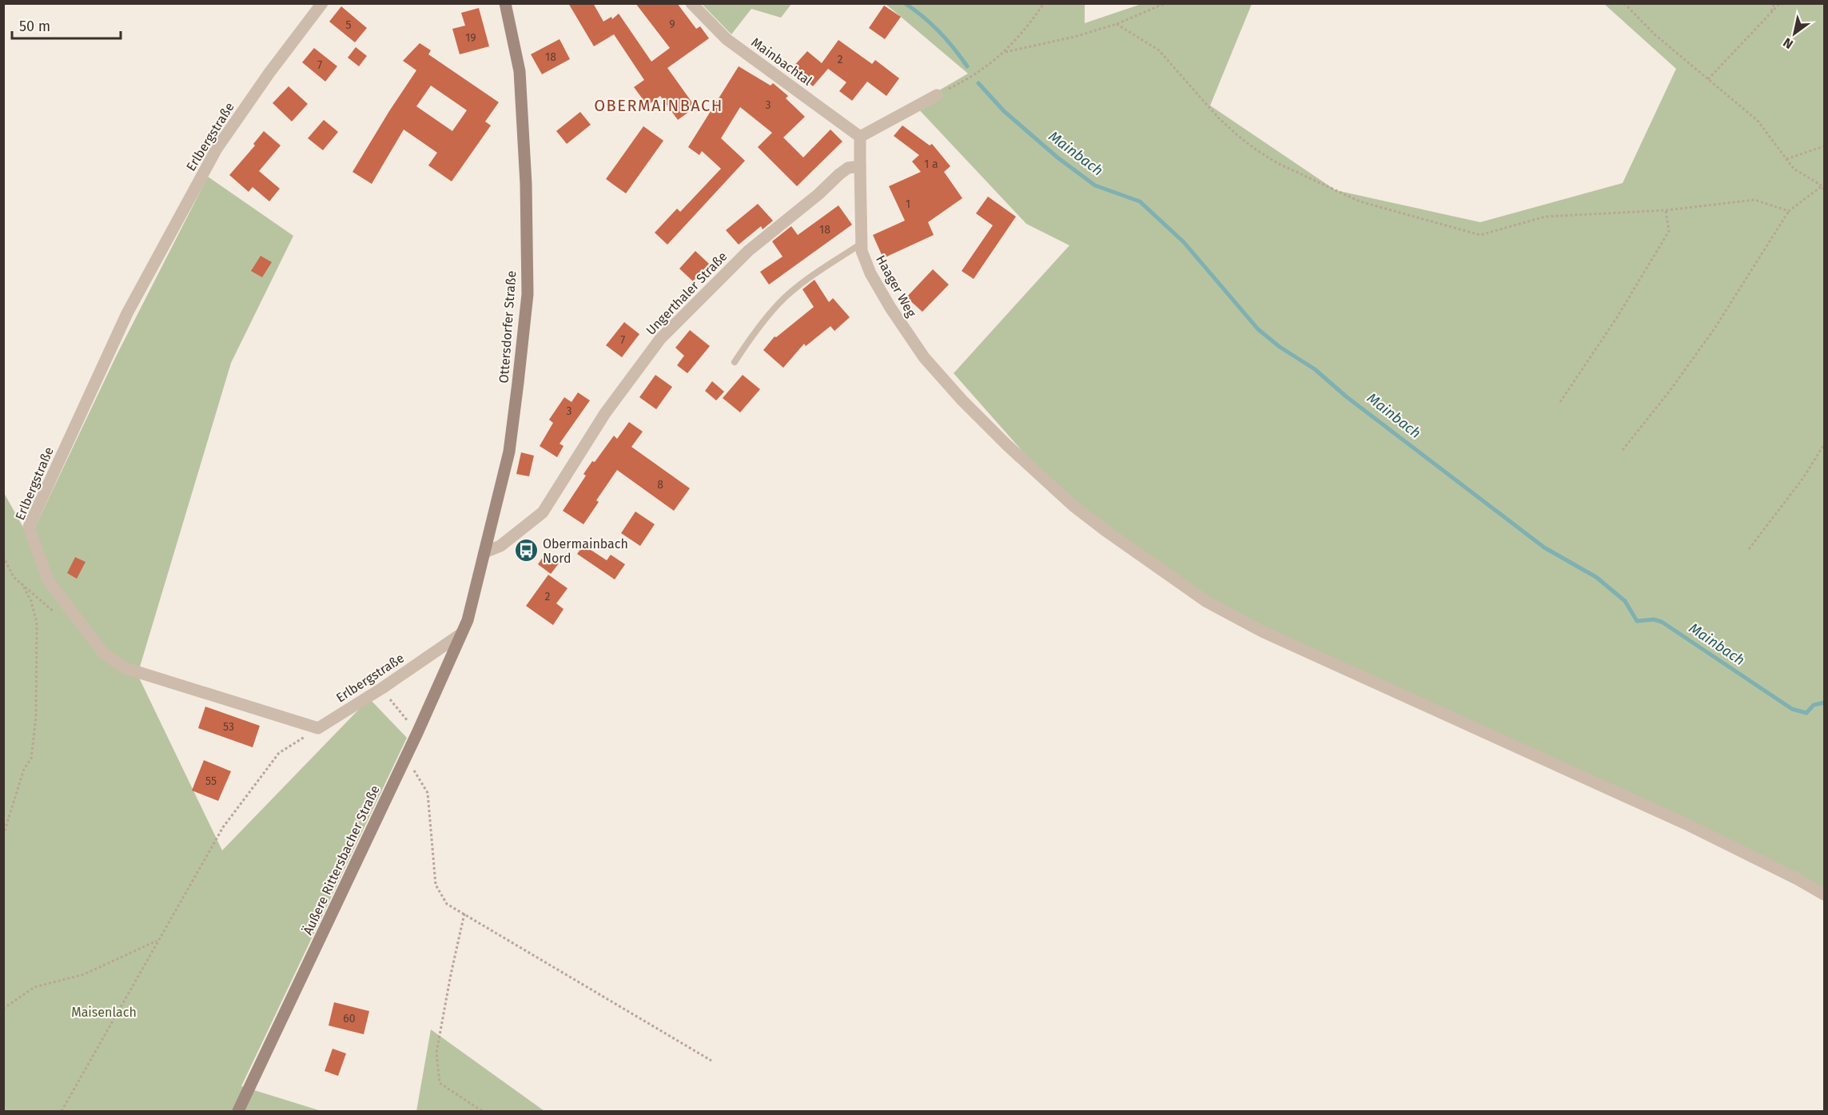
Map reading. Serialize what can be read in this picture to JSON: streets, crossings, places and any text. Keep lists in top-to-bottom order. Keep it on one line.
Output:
{"streets":{"main road":["Ottersdorfer Straße","Äußere Rittersbacher Straße"],"street":["Mainbachtal","Erlbergstraße","Haager Weg","Ungerthaler Straße"]},"crossings":[["Erlbergstraße","Äußere Rittersbacher Straße"],["Haager Weg","Ungerthaler Straße"],["Ungerthaler Straße","Ottersdorfer Straße"],["Ottersdorfer Straße","Äußere Rittersbacher Straße"]],"districts":["OBERMAINBACH"],"water":["Mainbach"],"parks":["Maisenlach"],"places":{"bus stop":["Obermainbach Nord"]},"house_numbers":["9","5","19","18","2","7","3","1 a","1","18","7","3","8","2","53","55","60"],"scale_bar":"50 m","north":"bottom left"}
